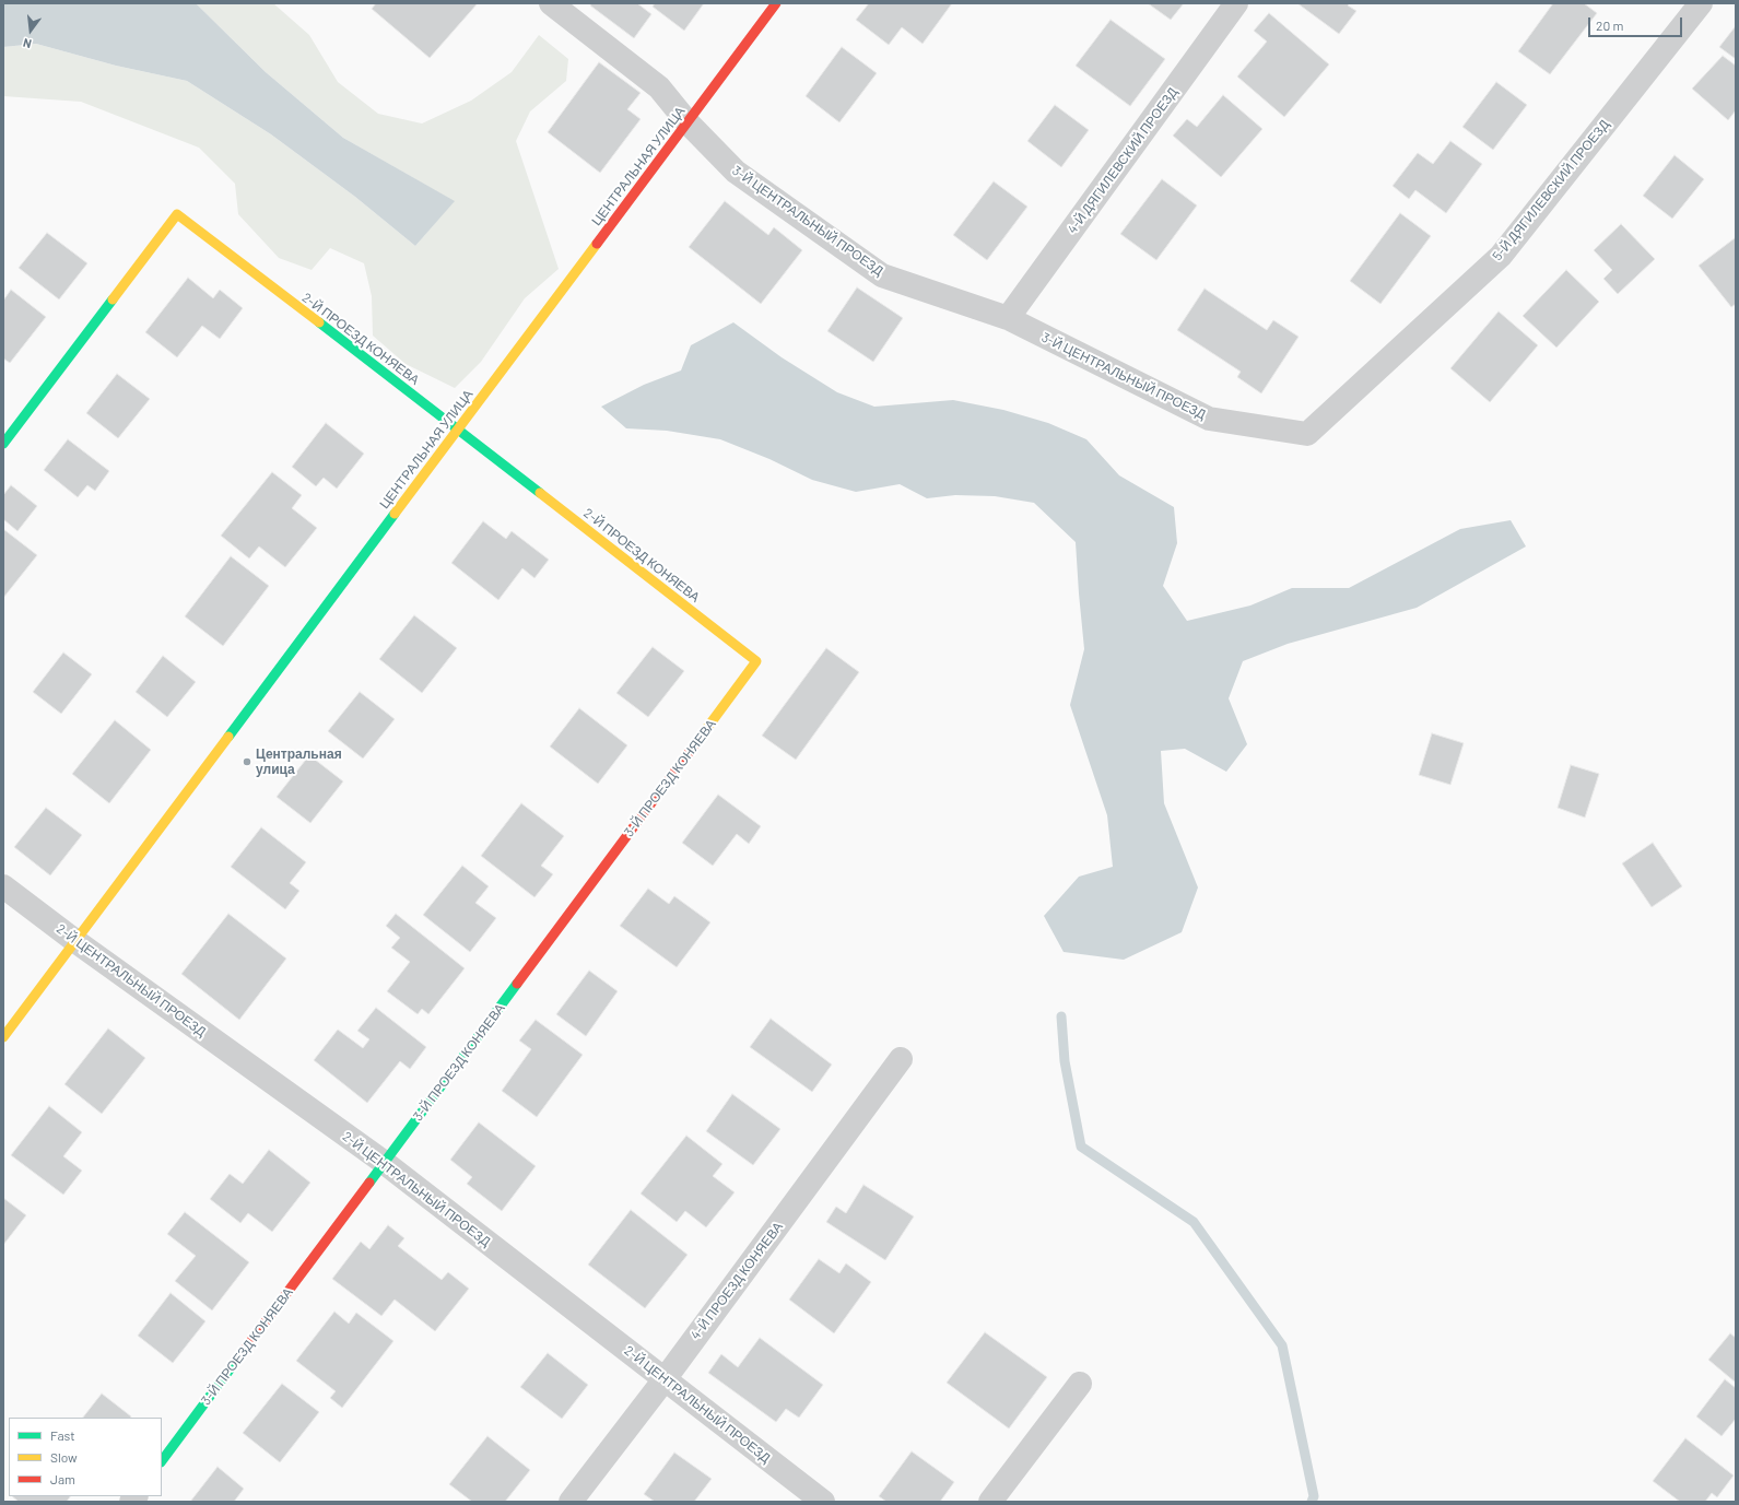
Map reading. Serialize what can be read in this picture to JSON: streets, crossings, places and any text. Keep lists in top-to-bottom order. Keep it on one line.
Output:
{"streets":{"street":["4-Й ДЯГИЛЕВСКИЙ ПРОЕЗД","ЦЕНТРАЛЬНАЯ УЛИЦА","5-Й ДЯГИЛЕВСКИЙ ПРОЕЗД","3-Й ЦЕНТРАЛЬНЫЙ ПРОЕЗД","2-Й ПРОЕЗД КОНЯЕВА","3-Й ПРОЕЗД КОНЯЕВА","2-Й ЦЕНТРАЛЬНЫЙ ПРОЕЗД","4-Й ПРОЕЗД КОНЯЕВА"]},"crossings":[["4-Й ДЯГИЛЕВСКИЙ ПРОЕЗД","3-Й ЦЕНТРАЛЬНЫЙ ПРОЕЗД"],["ЦЕНТРАЛЬНАЯ УЛИЦА","3-Й ЦЕНТРАЛЬНЫЙ ПРОЕЗД"],["ЦЕНТРАЛЬНАЯ УЛИЦА","2-Й ПРОЕЗД КОНЯЕВА"],["ЦЕНТРАЛЬНАЯ УЛИЦА","2-Й ЦЕНТРАЛЬНЫЙ ПРОЕЗД"],["5-Й ДЯГИЛЕВСКИЙ ПРОЕЗД","3-Й ЦЕНТРАЛЬНЫЙ ПРОЕЗД"],["2-Й ПРОЕЗД КОНЯЕВА","3-Й ПРОЕЗД КОНЯЕВА"],["3-Й ПРОЕЗД КОНЯЕВА","2-Й ЦЕНТРАЛЬНЫЙ ПРОЕЗД"],["2-Й ЦЕНТРАЛЬНЫЙ ПРОЕЗД","4-Й ПРОЕЗД КОНЯЕВА"]],"places":["Центральная улица"],"legend":["Fast","Slow","Jam"],"scale_bar":"20 m","north":"bottom"}
